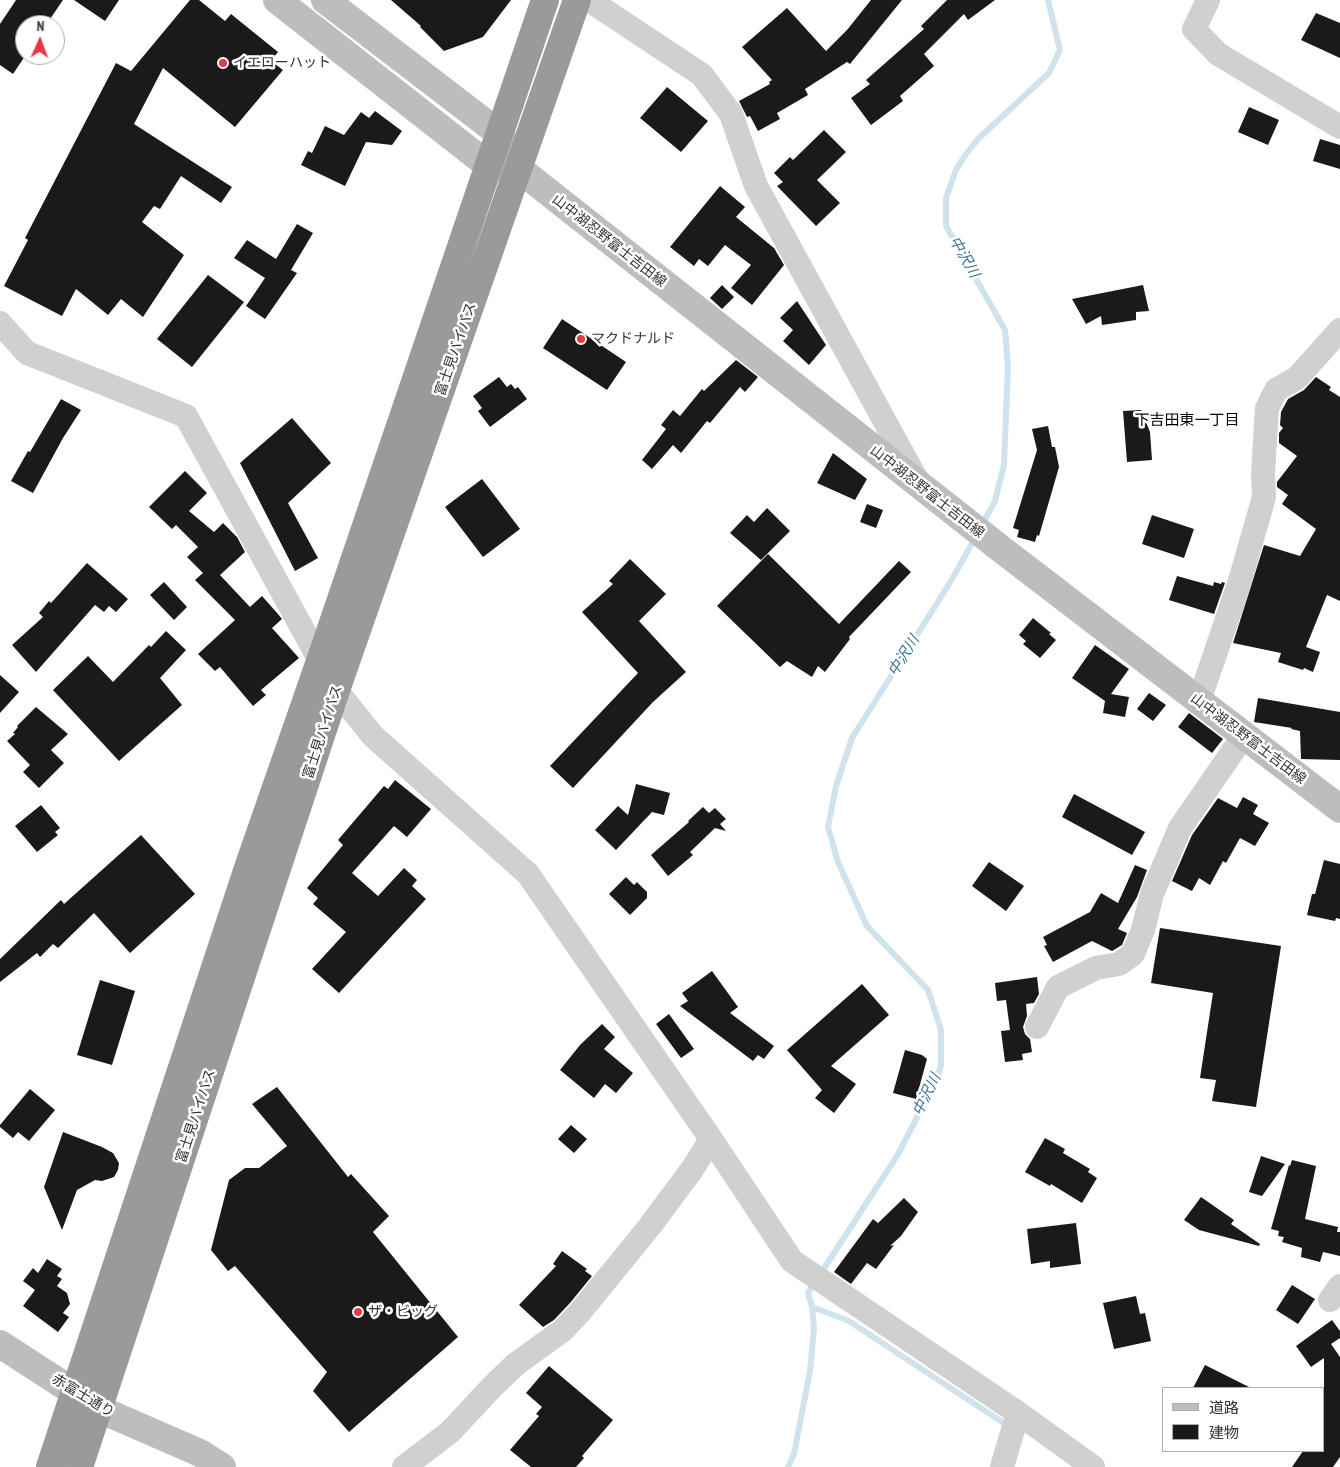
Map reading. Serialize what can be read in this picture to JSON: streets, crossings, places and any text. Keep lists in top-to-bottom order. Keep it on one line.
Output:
{"streets":{"highway":["富士見バイパス"],"main road":["山中湖忍野富士吉田線","赤富士通り"]},"crossings":[["山中湖忍野富士吉田線","富士見バイパス"],["富士見バイパス","赤富士通り"]],"districts":["下吉田東一丁目"],"water":["中沢川"],"places":["イエローハット","マクドナルド","ザ・ビッグ"],"legend":["道路","建物"],"north":"top"}
